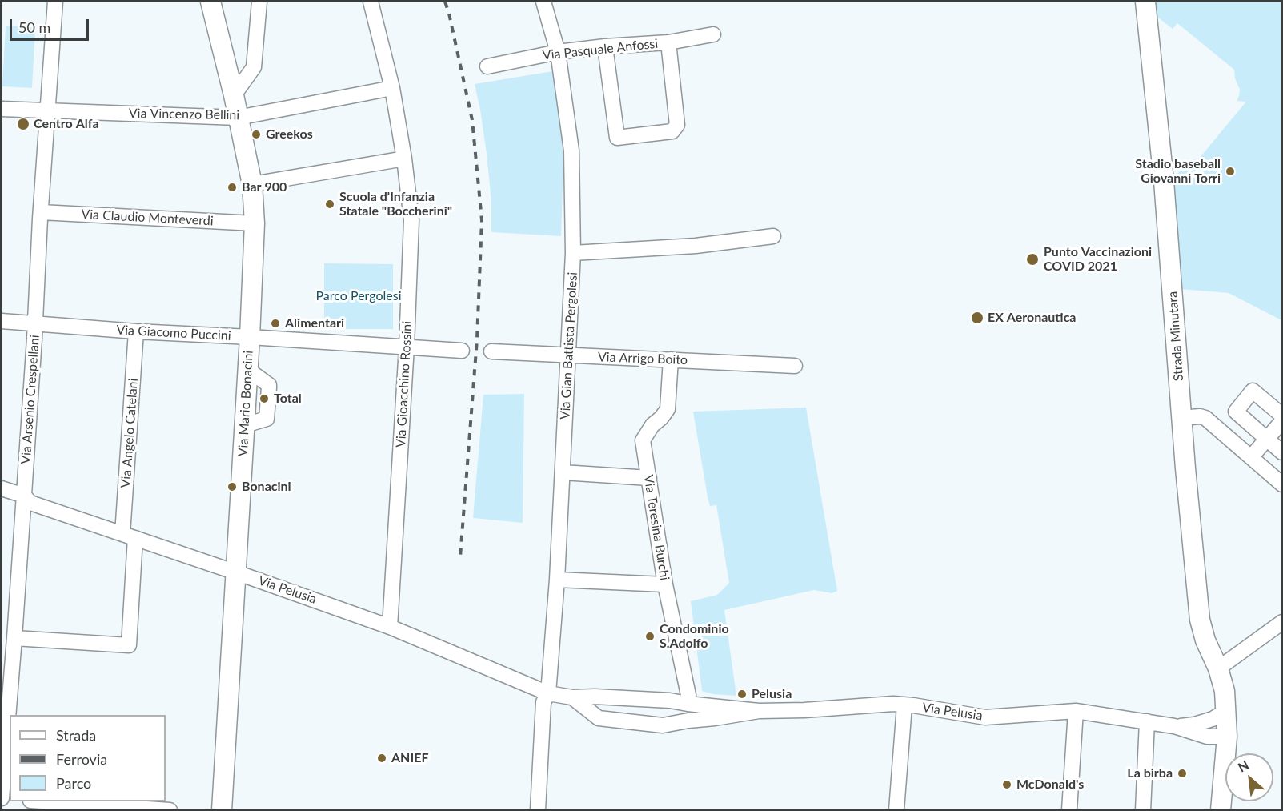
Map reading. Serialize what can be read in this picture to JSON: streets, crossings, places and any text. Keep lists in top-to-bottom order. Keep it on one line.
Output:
{"streets":{"main road":["Strada Minutara","Via Mario Bonacini"],"street":["Via Pasquale Anfossi","Via Vincenzo Bellini","Via Claudio Monteverdi","Via Giacomo Puccini","Via Gian Battista Pergolesi","Via Arrigo Boito","Via Gioacchino Rossini","Via Arsenio Crespellani","Via Angelo Catelani","Via Teresina Burchi","Via Pelusia"]},"crossings":[["Via Pasquale Anfossi","Via Gian Battista Pergolesi"],["Via Vincenzo Bellini","Via Gioacchino Rossini"],["Via Vincenzo Bellini","Via Arsenio Crespellani"],["Via Vincenzo Bellini","Via Mario Bonacini"],["Via Claudio Monteverdi","Via Arsenio Crespellani"],["Via Claudio Monteverdi","Via Mario Bonacini"],["Via Giacomo Puccini","Via Gioacchino Rossini"],["Via Giacomo Puccini","Via Arsenio Crespellani"],["Via Giacomo Puccini","Via Mario Bonacini"],["Via Giacomo Puccini","Via Angelo Catelani"],["Strada Minutara","Via Pelusia"],["Via Gian Battista Pergolesi","Via Arrigo Boito"],["Via Gian Battista Pergolesi","Via Pelusia"],["Via Arrigo Boito","Via Teresina Burchi"],["Via Gioacchino Rossini","Via Pelusia"],["Via Arsenio Crespellani","Via Angelo Catelani"],["Via Arsenio Crespellani","Via Pelusia"],["Via Mario Bonacini","Via Pelusia"],["Via Angelo Catelani","Via Pelusia"],["Via Teresina Burchi","Via Pelusia"]],"parks":["Parco Pergolesi"],"places":["Centro Alfa","Greekos","Stadio baseball Giovanni Torri","Bar 900","Scuola d'Infanzia Statale \"Boccherini\"","Punto Vaccinazioni COVID 2021","EX Aeronautica","Alimentari","Total","Bonacini","Condominio S.Adolfo","Pelusia","ANIEF","La birba","McDonald's"],"legend":["Strada","Ferrovia","Parco"],"scale_bar":"50 m","north":"top left"}
